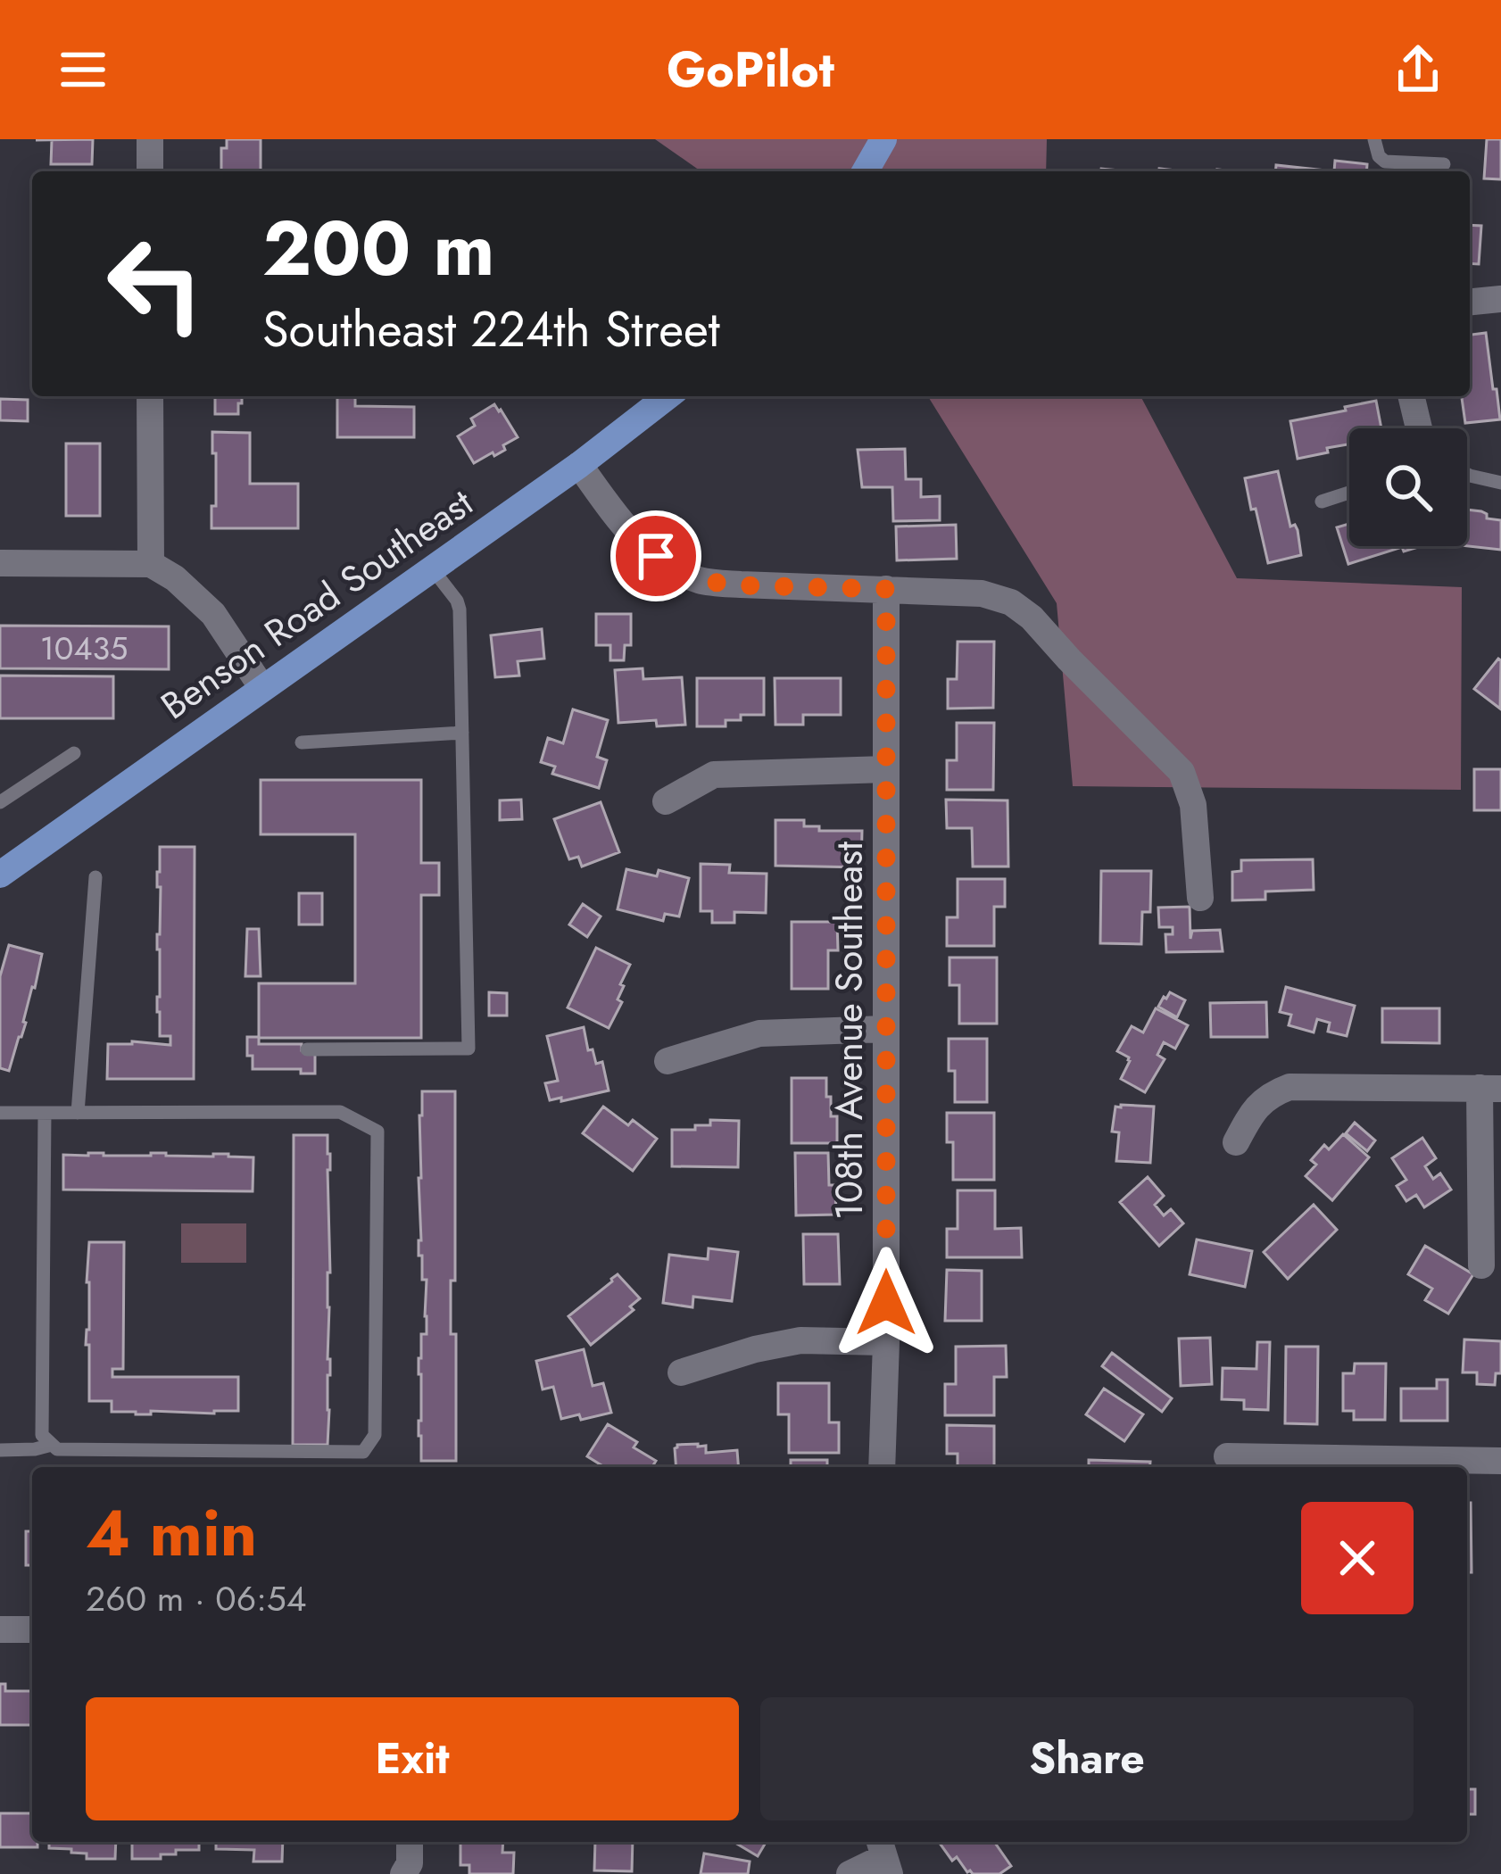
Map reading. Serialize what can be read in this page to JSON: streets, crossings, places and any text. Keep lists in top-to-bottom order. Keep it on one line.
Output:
{"streets":{"main road":["Benson Road Southeast"],"street":["108th Avenue Southeast"]},"house_numbers":["10435"],"page":{"header":"GoPilot","turn":["200 m","Southeast 224th Street"],"heading":["4 min","260 m · 06:54"],"buttons":["Exit","Share"]}}
